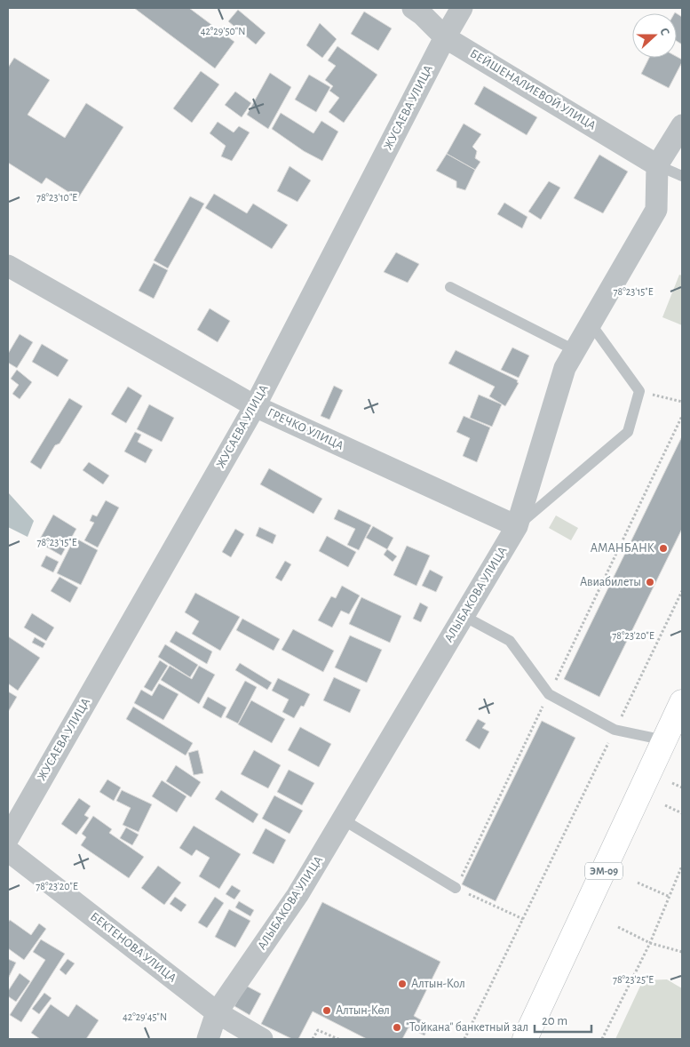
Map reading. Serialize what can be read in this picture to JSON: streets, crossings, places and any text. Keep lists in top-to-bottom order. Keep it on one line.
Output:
{"streets":{"highway":["ЭМ-09"],"street":["БЕЙШЕНАЛИЕВОЙ УЛИЦА","ЖУСАЕВА УЛИЦА","ГРЕЧКО УЛИЦА","АЛЫБАКОВА УЛИЦА","БЕКТЕНОВА УЛИЦА"]},"crossings":[["БЕЙШЕНАЛИЕВОЙ УЛИЦА","ЖУСАЕВА УЛИЦА"],["БЕЙШЕНАЛИЕВОЙ УЛИЦА","АЛЫБАКОВА УЛИЦА"],["ЖУСАЕВА УЛИЦА","ГРЕЧКО УЛИЦА"],["ГРЕЧКО УЛИЦА","АЛЫБАКОВА УЛИЦА"],["АЛЫБАКОВА УЛИЦА","БЕКТЕНОВА УЛИЦА"]],"places":["АМАНБАНК","Авиабилеты","Алтын-Кол","Алтын-Көл","\"Тойкана\" банкетный зал"],"scale_bar":"20 m","north":"right","coordinates":["42°29'50\"N","78°23'10\"E","78°23'15\"E","78°23'20\"E","78°23'25\"E","42°29'45\"N"]}
